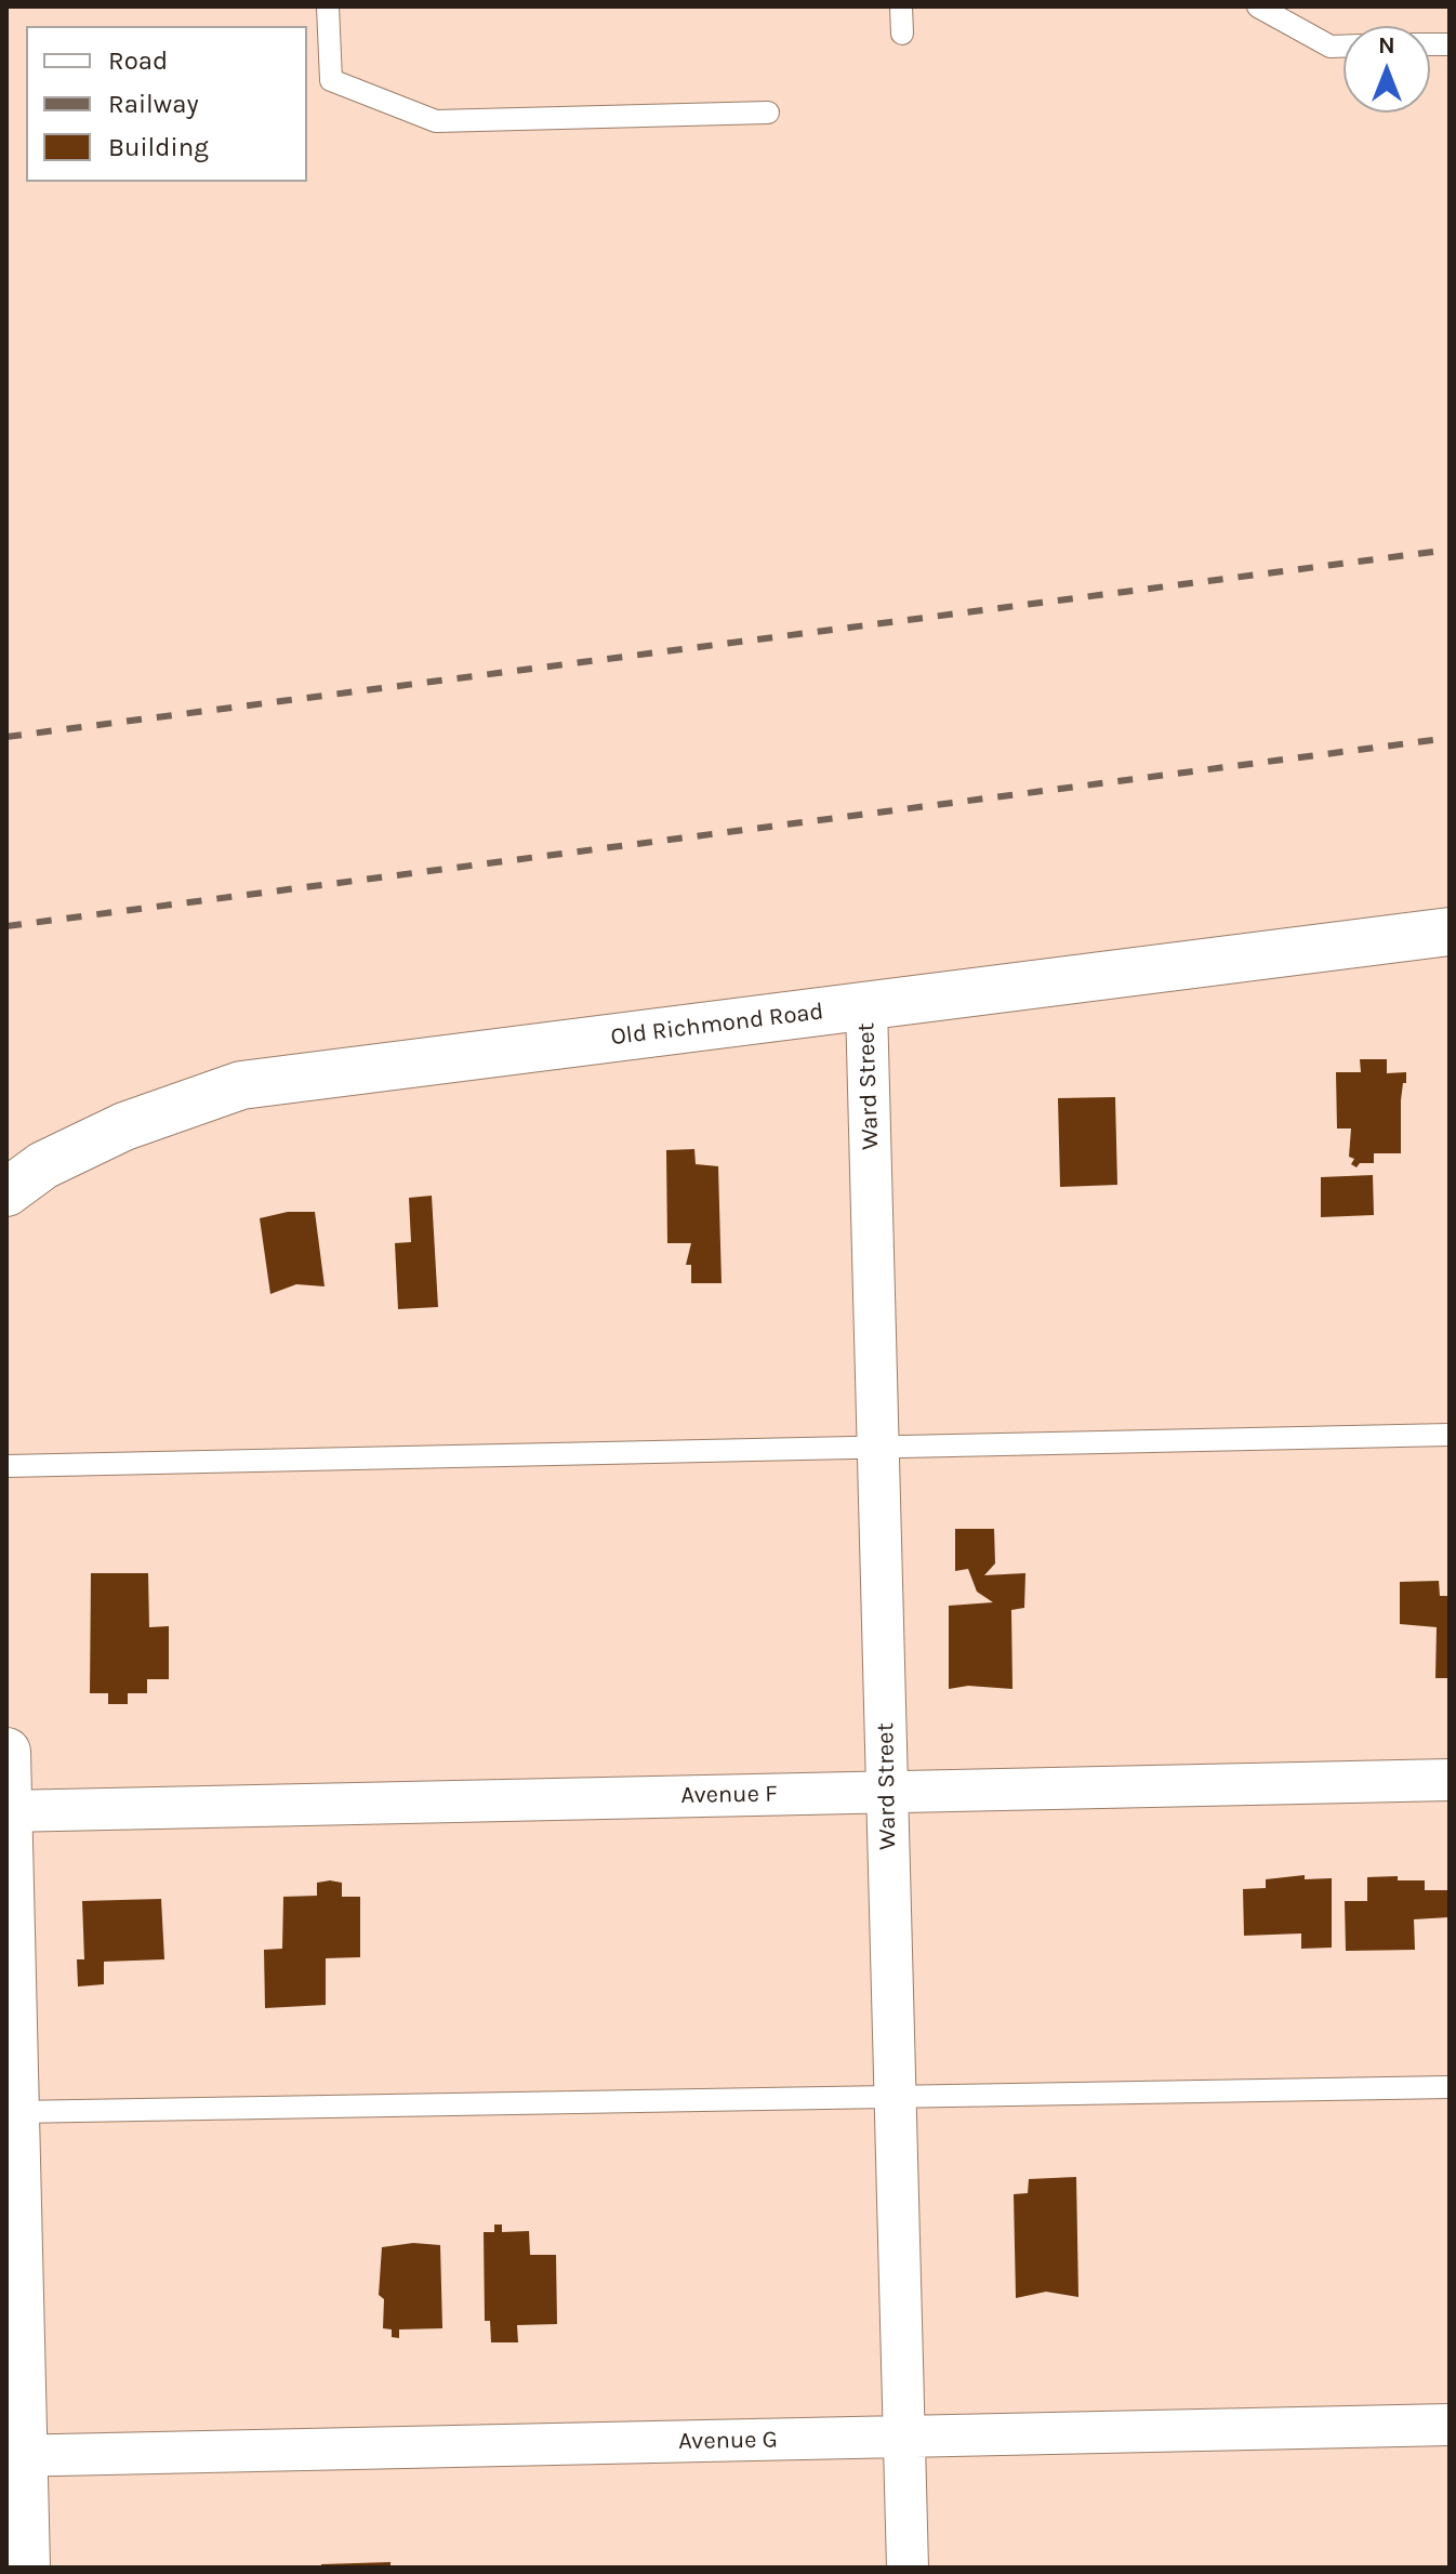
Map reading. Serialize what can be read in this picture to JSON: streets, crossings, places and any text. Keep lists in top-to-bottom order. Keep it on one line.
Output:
{"streets":{"street":["Old Richmond Road","Ward Street","Avenue F","Avenue G"]},"crossings":[["Old Richmond Road","Ward Street"],["Ward Street","Avenue F"],["Ward Street","Avenue G"]],"legend":["Road","Railway","Building"],"north":"top"}
